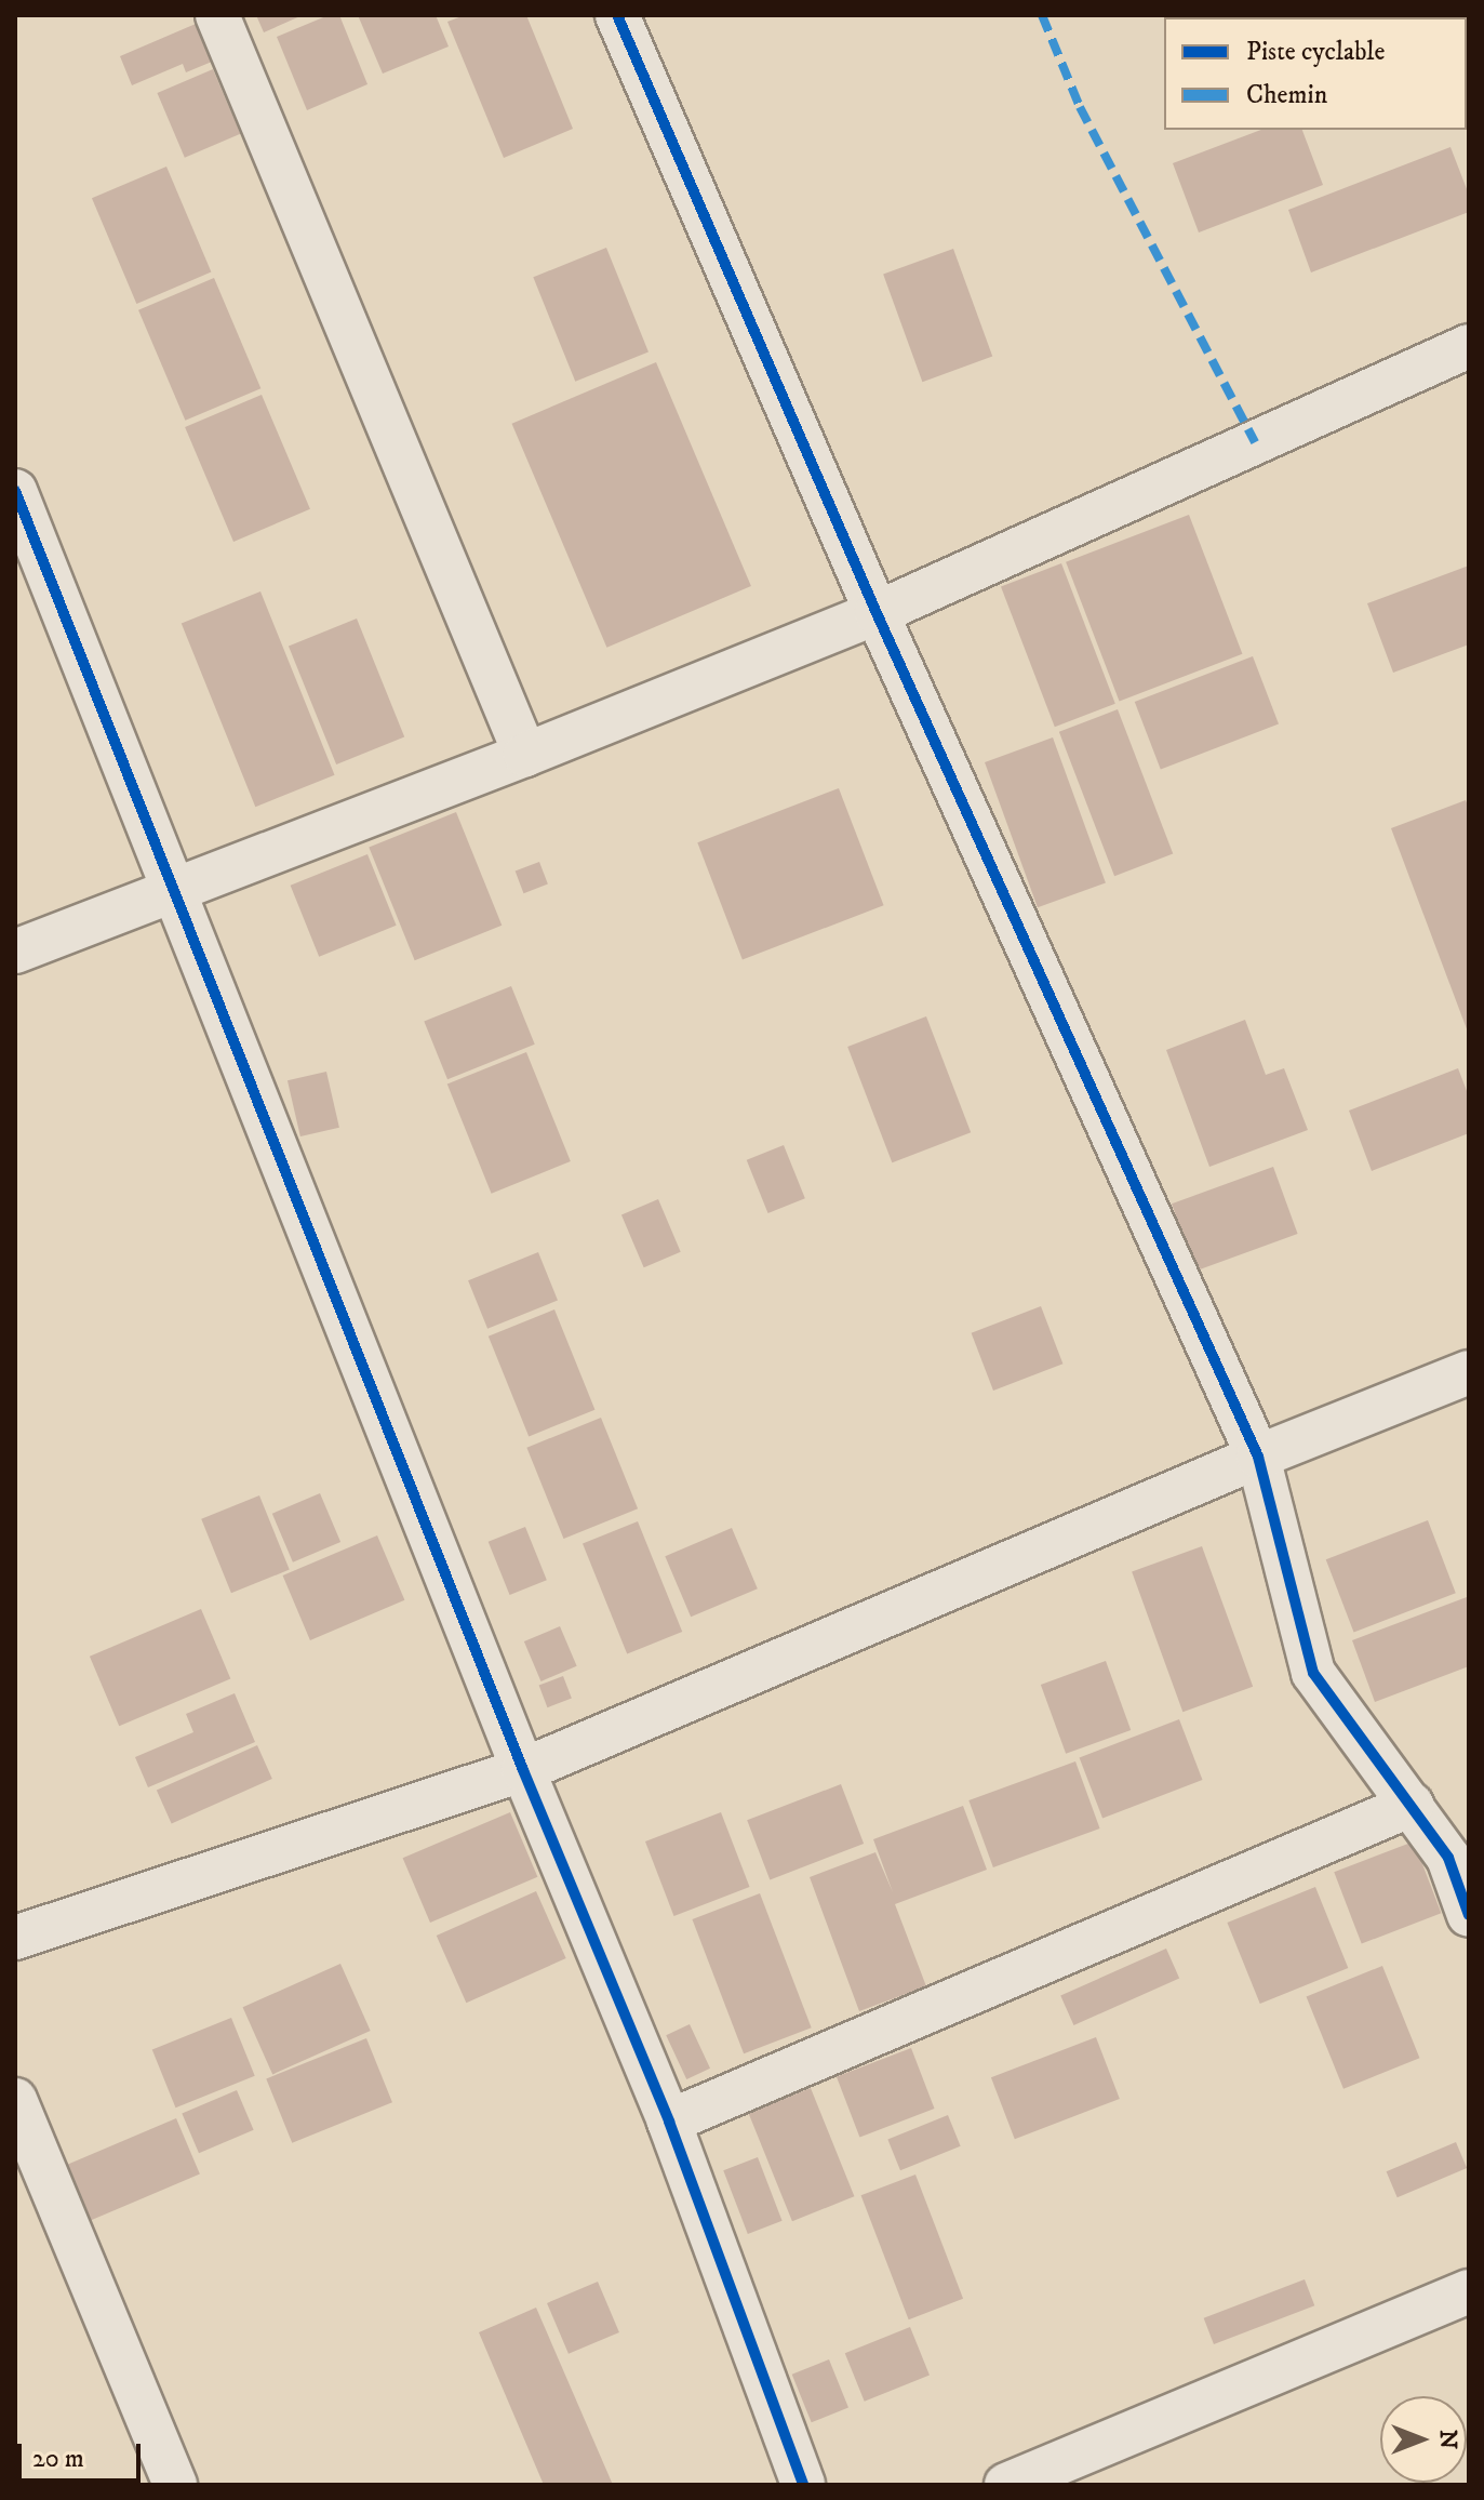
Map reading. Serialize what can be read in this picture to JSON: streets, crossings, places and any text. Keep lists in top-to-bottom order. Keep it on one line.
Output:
{"legend":["Piste cyclable","Chemin"],"scale_bar":"20 m","north":"right"}
